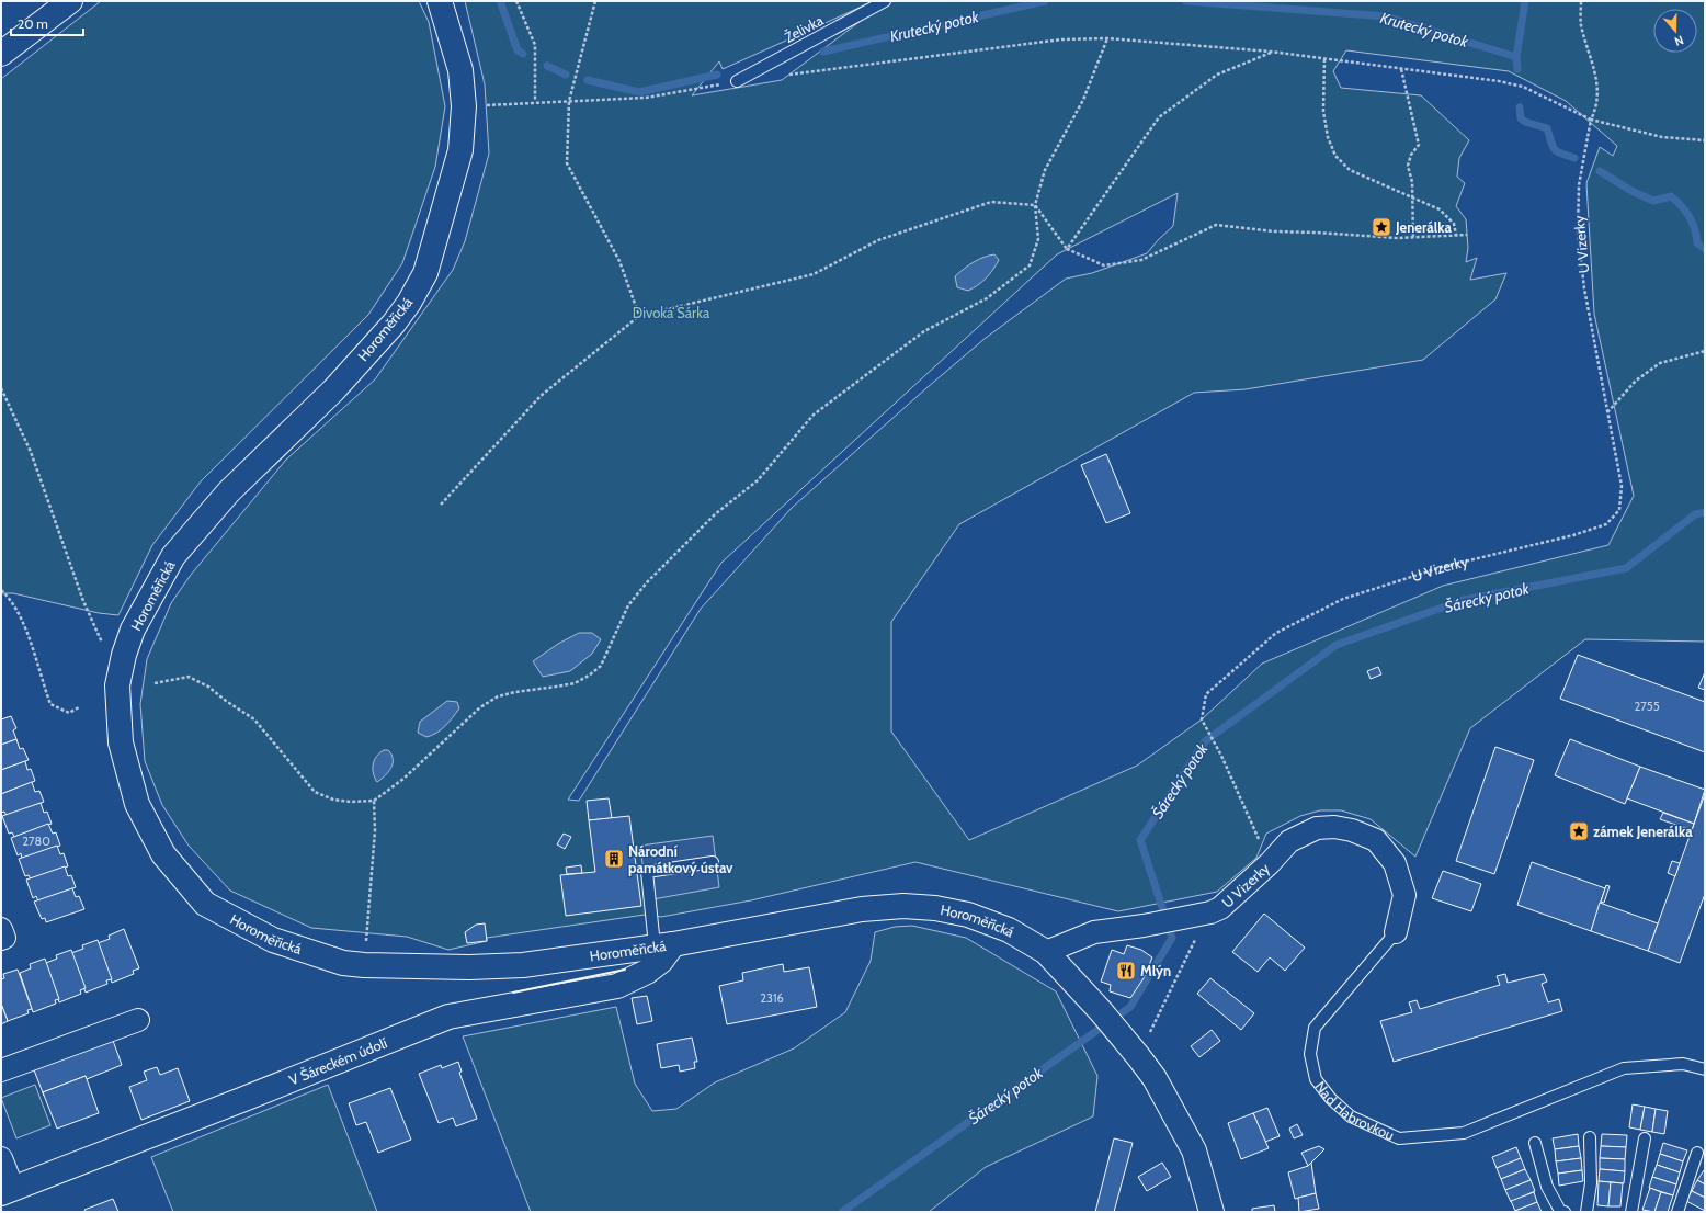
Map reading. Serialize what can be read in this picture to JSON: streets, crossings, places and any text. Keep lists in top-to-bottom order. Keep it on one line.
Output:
{"streets":{"main road":["Horoměřická","V Šáreckém údolí"],"street":["U Vizerky","Nad Habrovkou"],"lane":["Želivka"]},"crossings":[["U Vizerky","Horoměřická"],["U Vizerky","Nad Habrovkou"],["Horoměřická","V Šáreckém údolí"]],"water":["Krutecký potok","Šárecký potok"],"parks":["Divoká Šárka"],"places":{"place":["Jenerálka","zámek Jenerálka"],"building":["Národní památkový ústav"],"restaurant":["Mlýn"]},"house_numbers":["2755","2780","2316"],"scale_bar":"20 m","north":"bottom"}
